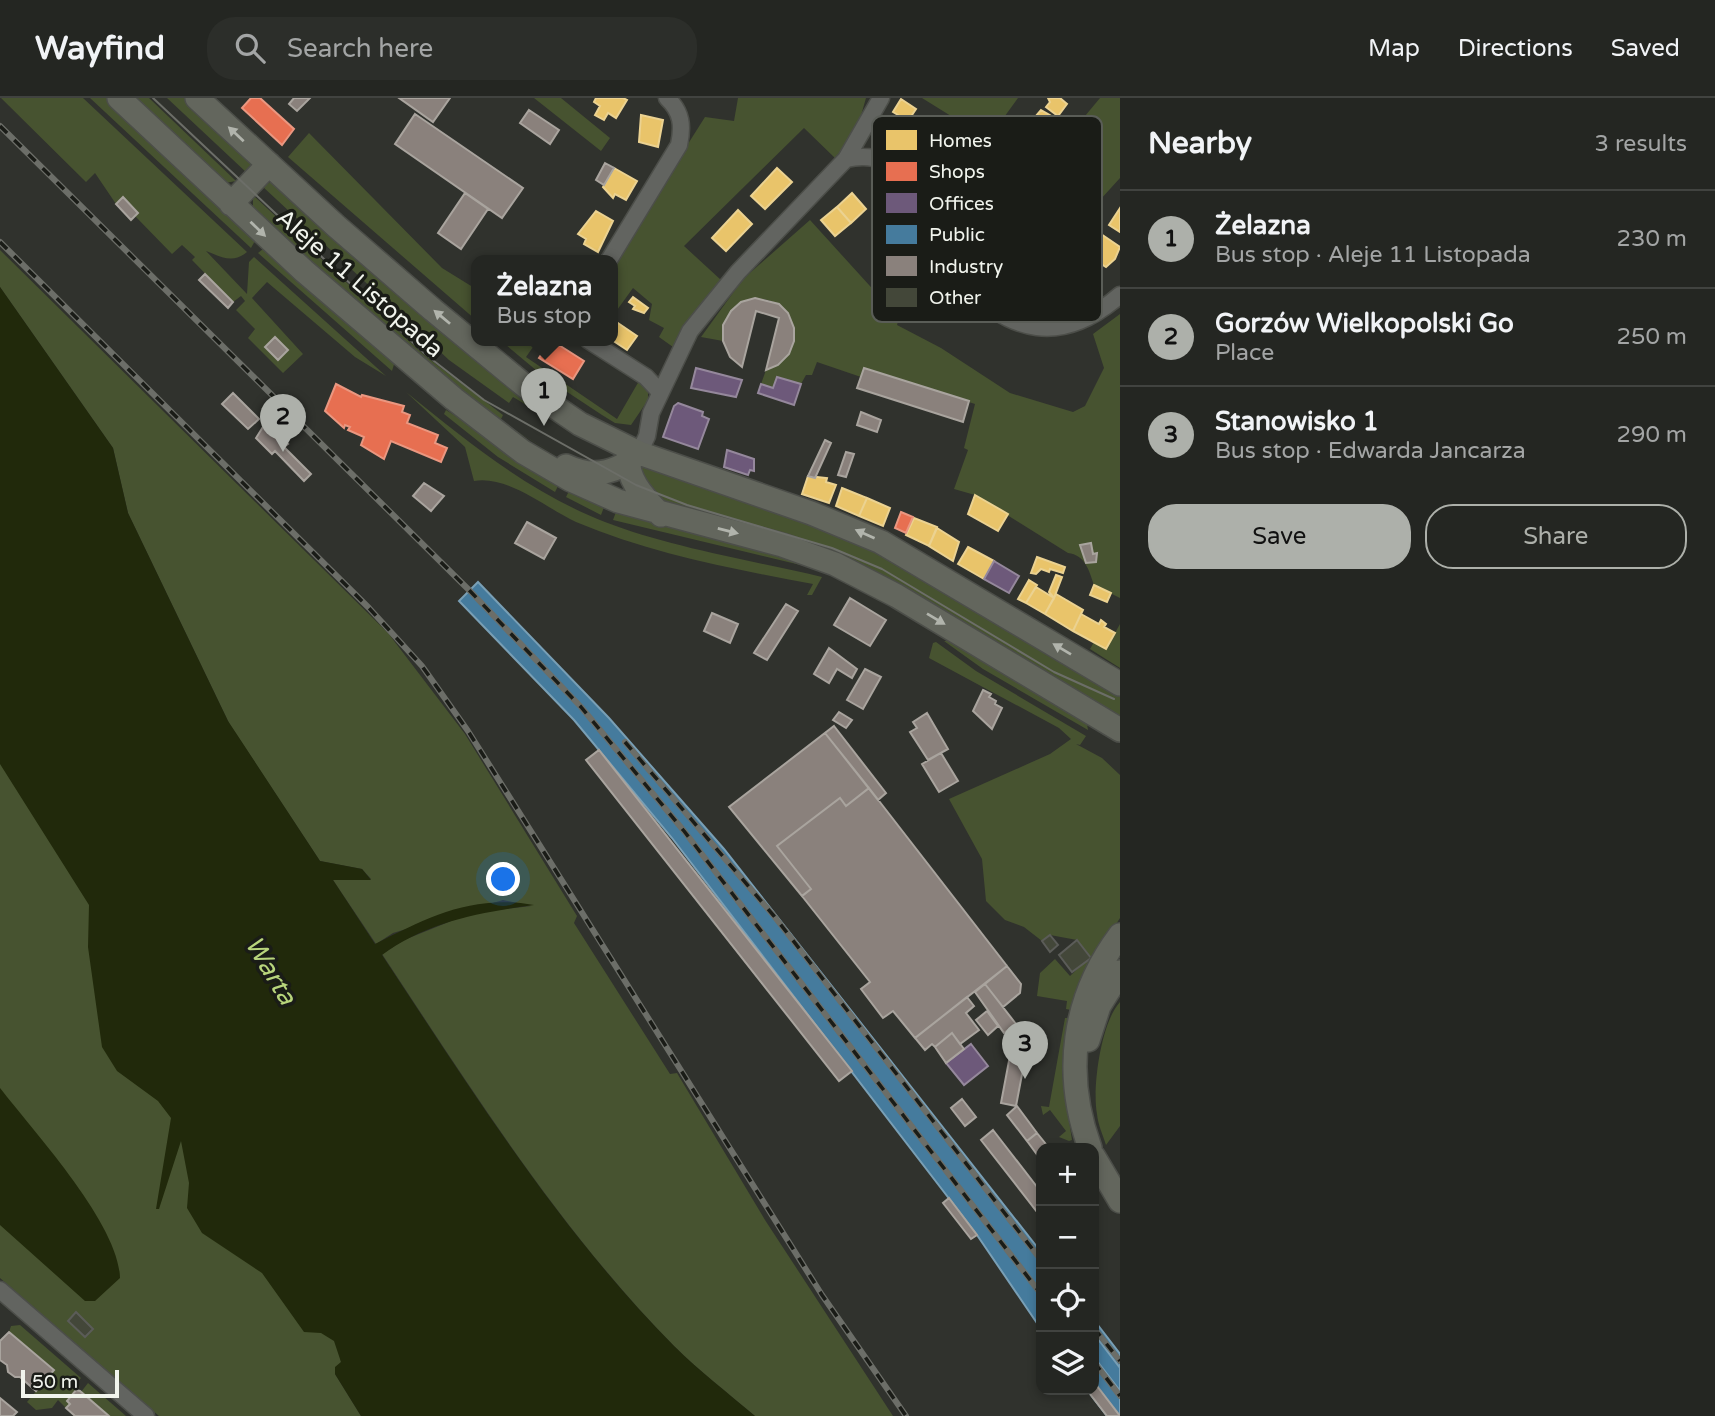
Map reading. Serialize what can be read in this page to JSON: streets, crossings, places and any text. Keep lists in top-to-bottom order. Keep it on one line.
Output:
{"streets":{"main road":["Aleje 11 Listopada"]},"water":["Warta"],"legend":["Homes","Shops","Offices","Public","Industry","Other"],"scale_bar":"50 m","page":{"header":"Wayfind","search":"Search here","nav":["Map","Directions","Saved"],"heading":["Nearby","3 results"],"list":[{"mark":"1","name":"Żelazna","note":"Bus stop · Aleje 11 Listopada","value":"230 m"},{"mark":"2","name":"Gorzów Wielkopolski Go","note":"Place","value":"250 m"},{"mark":"3","name":"Stanowisko 1","note":"Bus stop · Edwarda Jancarza","value":"290 m"}],"popup":["Żelazna","Bus stop"],"pins":["1","2","3"],"buttons":["Save","Share"],"map_buttons":["+","−"],"scale":"50 m"}}
